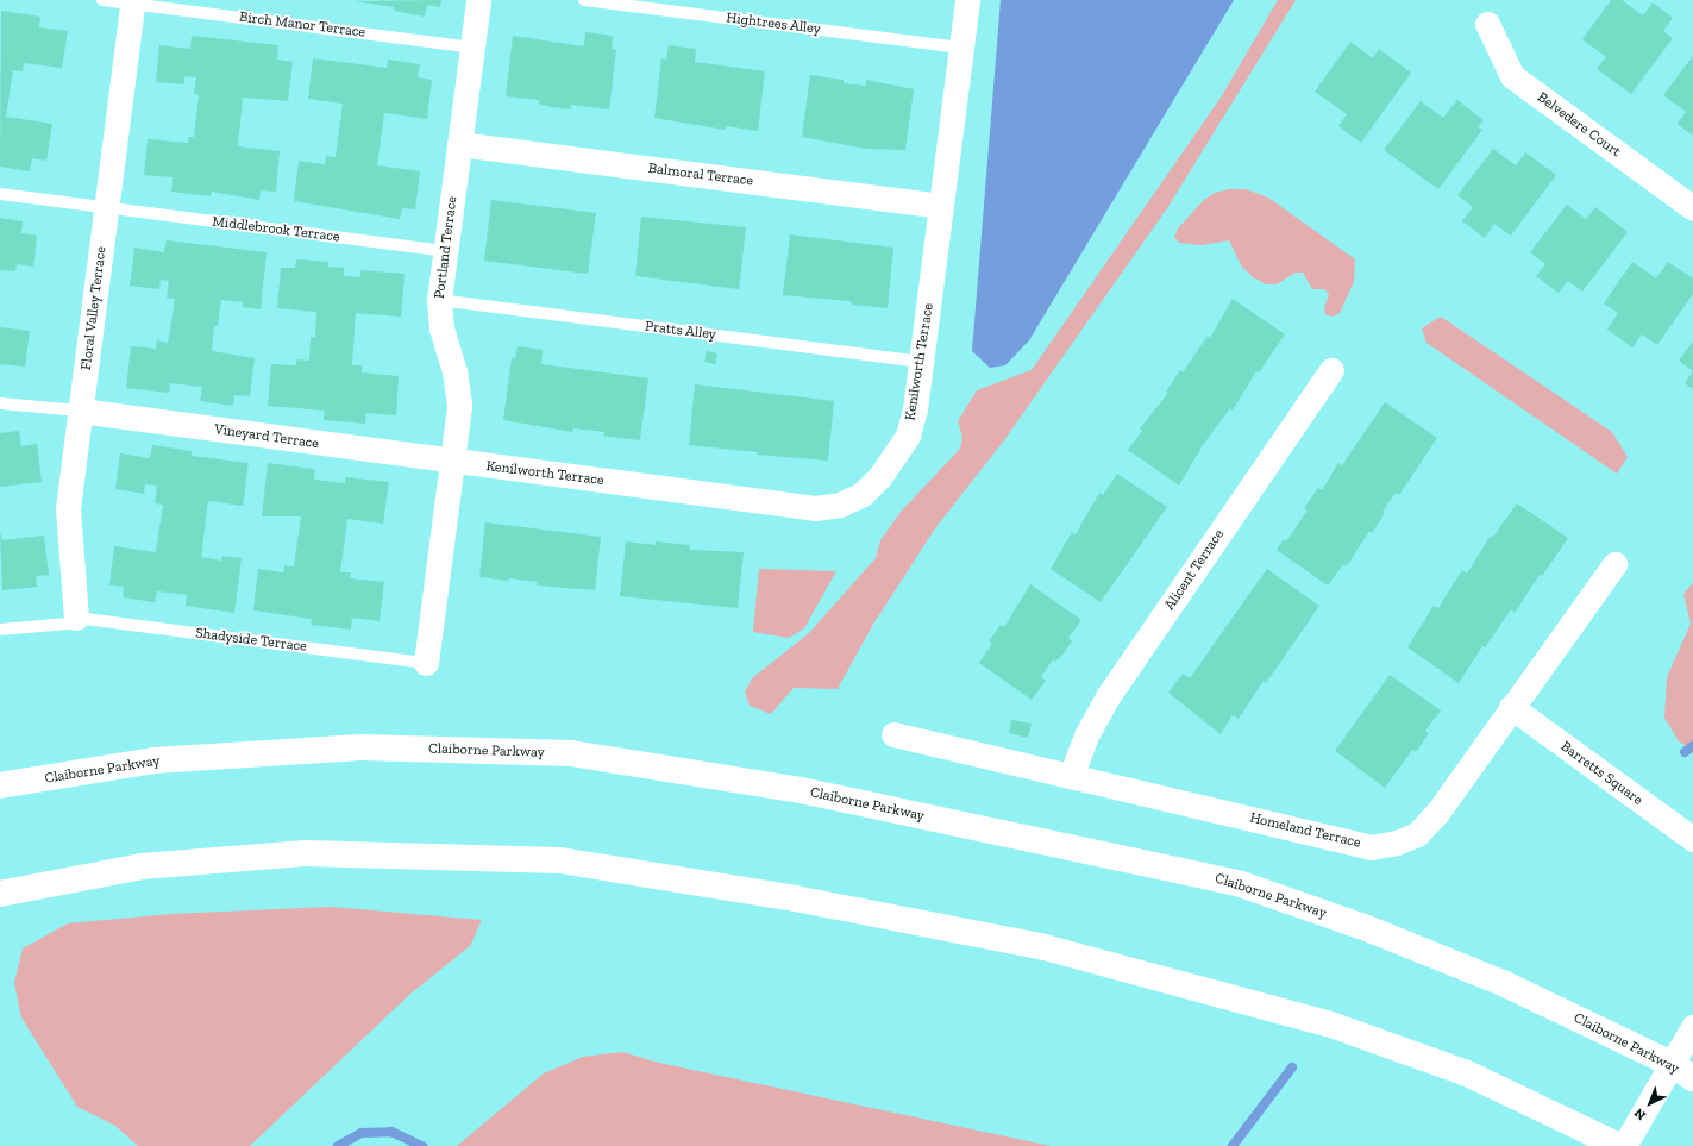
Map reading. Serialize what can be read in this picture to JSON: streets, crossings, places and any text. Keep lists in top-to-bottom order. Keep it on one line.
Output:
{"streets":{"main road":["Claiborne Parkway"],"street":["Belvedere Court","Balmoral Terrace","Portland Terrace","Floral Valley Terrace","Kenilworth Terrace","Vineyard Terrace","Alicent Terrace","Barretts Square","Homeland Terrace"],"lane":["Hightrees Alley","Birch Manor Terrace","Middlebrook Terrace","Pratts Alley","Shadyside Terrace"]},"crossings":[["Hightrees Alley","Kenilworth Terrace"],["Birch Manor Terrace","Portland Terrace"],["Birch Manor Terrace","Floral Valley Terrace"],["Balmoral Terrace","Portland Terrace"],["Balmoral Terrace","Kenilworth Terrace"],["Middlebrook Terrace","Portland Terrace"],["Middlebrook Terrace","Floral Valley Terrace"],["Portland Terrace","Pratts Alley"],["Portland Terrace","Kenilworth Terrace"],["Portland Terrace","Vineyard Terrace"],["Portland Terrace","Shadyside Terrace"],["Floral Valley Terrace","Vineyard Terrace"],["Floral Valley Terrace","Shadyside Terrace"],["Pratts Alley","Kenilworth Terrace"],["Kenilworth Terrace","Vineyard Terrace"],["Alicent Terrace","Homeland Terrace"],["Barretts Square","Homeland Terrace"]],"north":"bottom left"}
